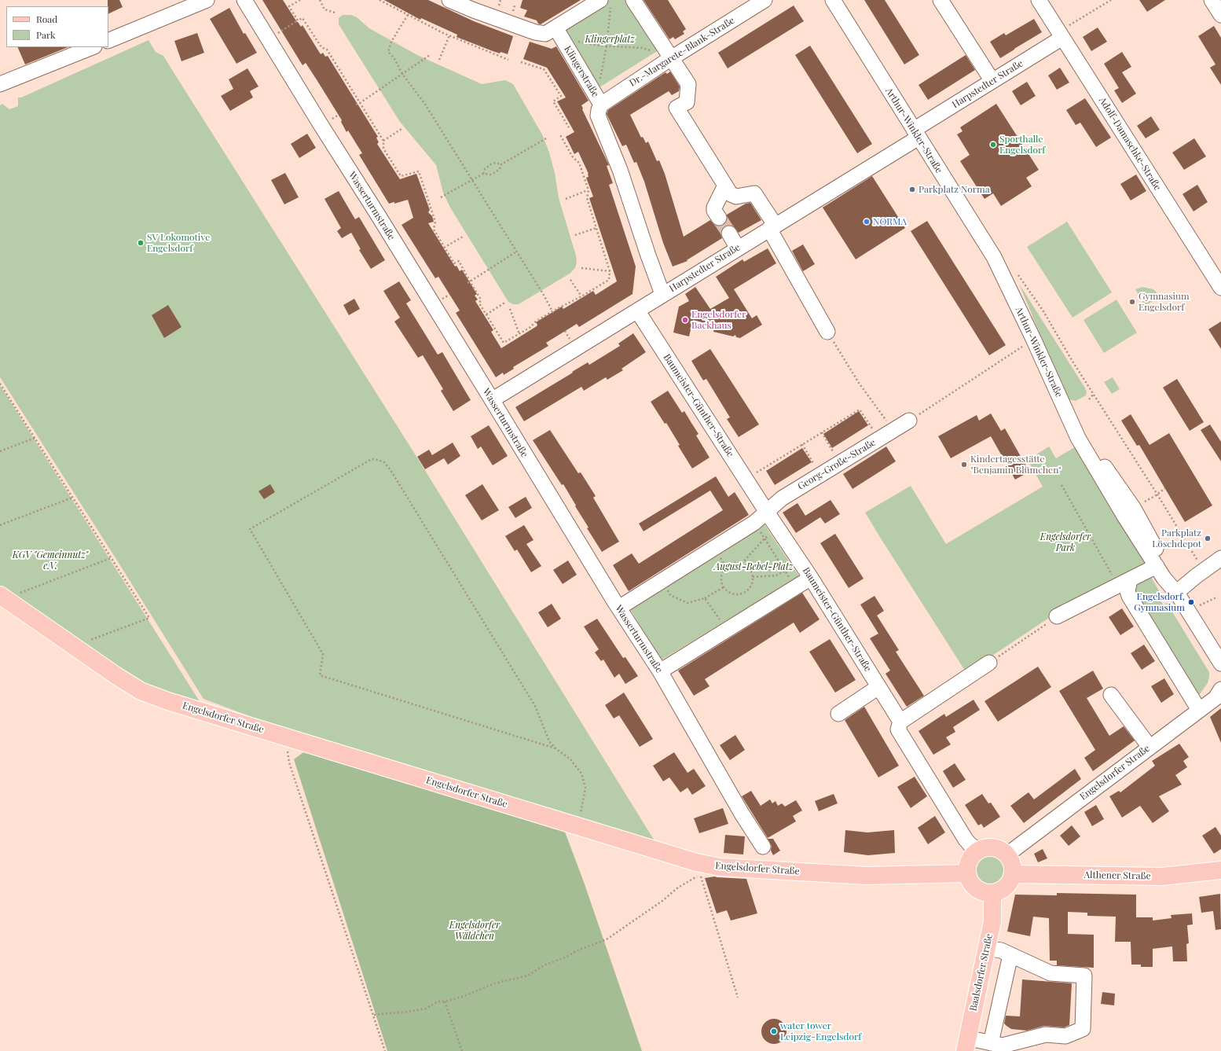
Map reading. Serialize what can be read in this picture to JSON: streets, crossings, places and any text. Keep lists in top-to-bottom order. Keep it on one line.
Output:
{"streets":{"main road":["Engelsdorfer Straße","Althener Straße","Baalsdorfer Straße"],"street":["Dr.-Margarete-Blank-Straße","Klingerstraße","Harpstedter Straße","Arthur-Winkler-Straße","Adolf-Damaschke-Straße","Wasserturmstraße","Baumeister-Günther-Straße","Georg-Große-Straße"]},"crossings":[["Dr.-Margarete-Blank-Straße","Klingerstraße"],["Klingerstraße","Harpstedter Straße"],["Harpstedter Straße","Arthur-Winkler-Straße"],["Harpstedter Straße","Adolf-Damaschke-Straße"],["Harpstedter Straße","Wasserturmstraße"],["Harpstedter Straße","Baumeister-Günther-Straße"],["Baumeister-Günther-Straße","Georg-Große-Straße"],["Baumeister-Günther-Straße","Engelsdorfer Straße"],["Baumeister-Günther-Straße","Althener Straße"],["Baumeister-Günther-Straße","Baalsdorfer Straße"],["Engelsdorfer Straße","Althener Straße"],["Engelsdorfer Straße","Baalsdorfer Straße"],["Althener Straße","Baalsdorfer Straße"]],"parks":["Klingerplatz","Engelsdorfer Park","KGV \"Gemeinnutz\" e.V.","August-Bebel-Platz","Engelsdorfer Wäldchen"],"places":["Sporthalle Engelsdorf","Parkplatz Norma","NORMA","SV Lokomotive Engelsdorf","Gymnasium Engelsdorf","Engelsdorfer Backhaus","Kindertagesstätte \"Benjamin Blümchen\"","Parkplatz Löschdepot","Engelsdorf, Gymnasium","water tower Leipzig-Engelsdorf"],"legend":["Road","Park"]}
